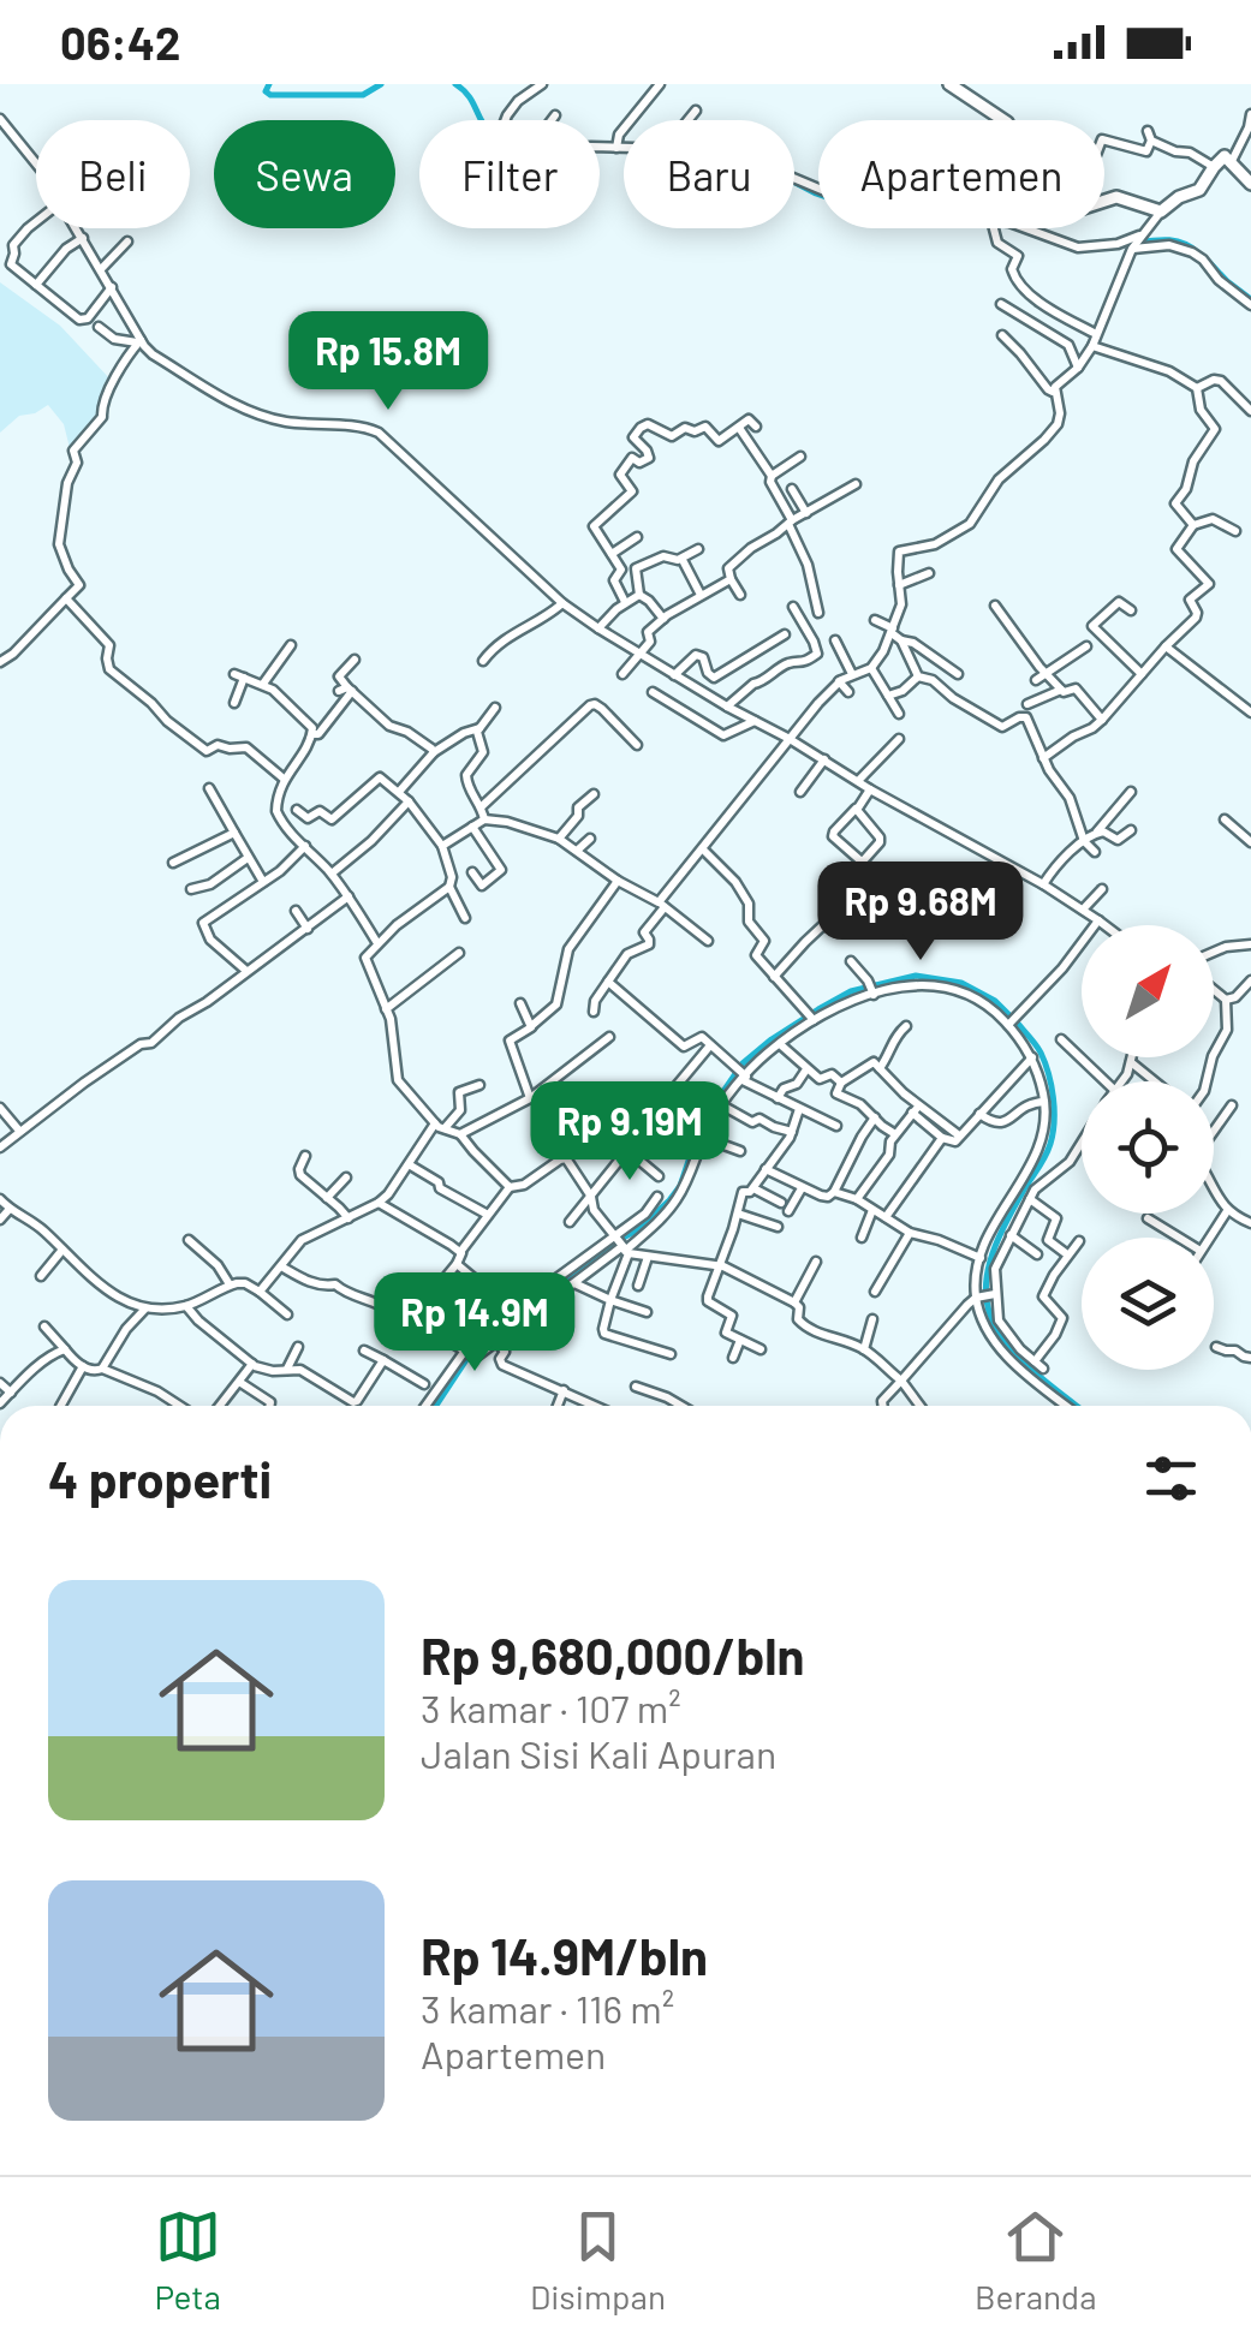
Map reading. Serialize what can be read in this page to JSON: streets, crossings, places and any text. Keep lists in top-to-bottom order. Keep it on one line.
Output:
{"north":"top right","page":{"status":"06:42","chip":["Beli","Sewa","Filter","Baru","Apartemen"],"price":["Rp 15.8M","Rp 9.68M","Rp 9.19M","Rp 14.9M"],"heading":"4 properti","list":[{"name":"Rp 9,680,000/bln","note":"3 kamar · 107 m² · Jalan Sisi Kali Apuran"},{"name":"Rp 14.9M/bln","note":"3 kamar · 116 m² · Apartemen"}],"tabs":["Peta","Disimpan","Beranda"]}}
